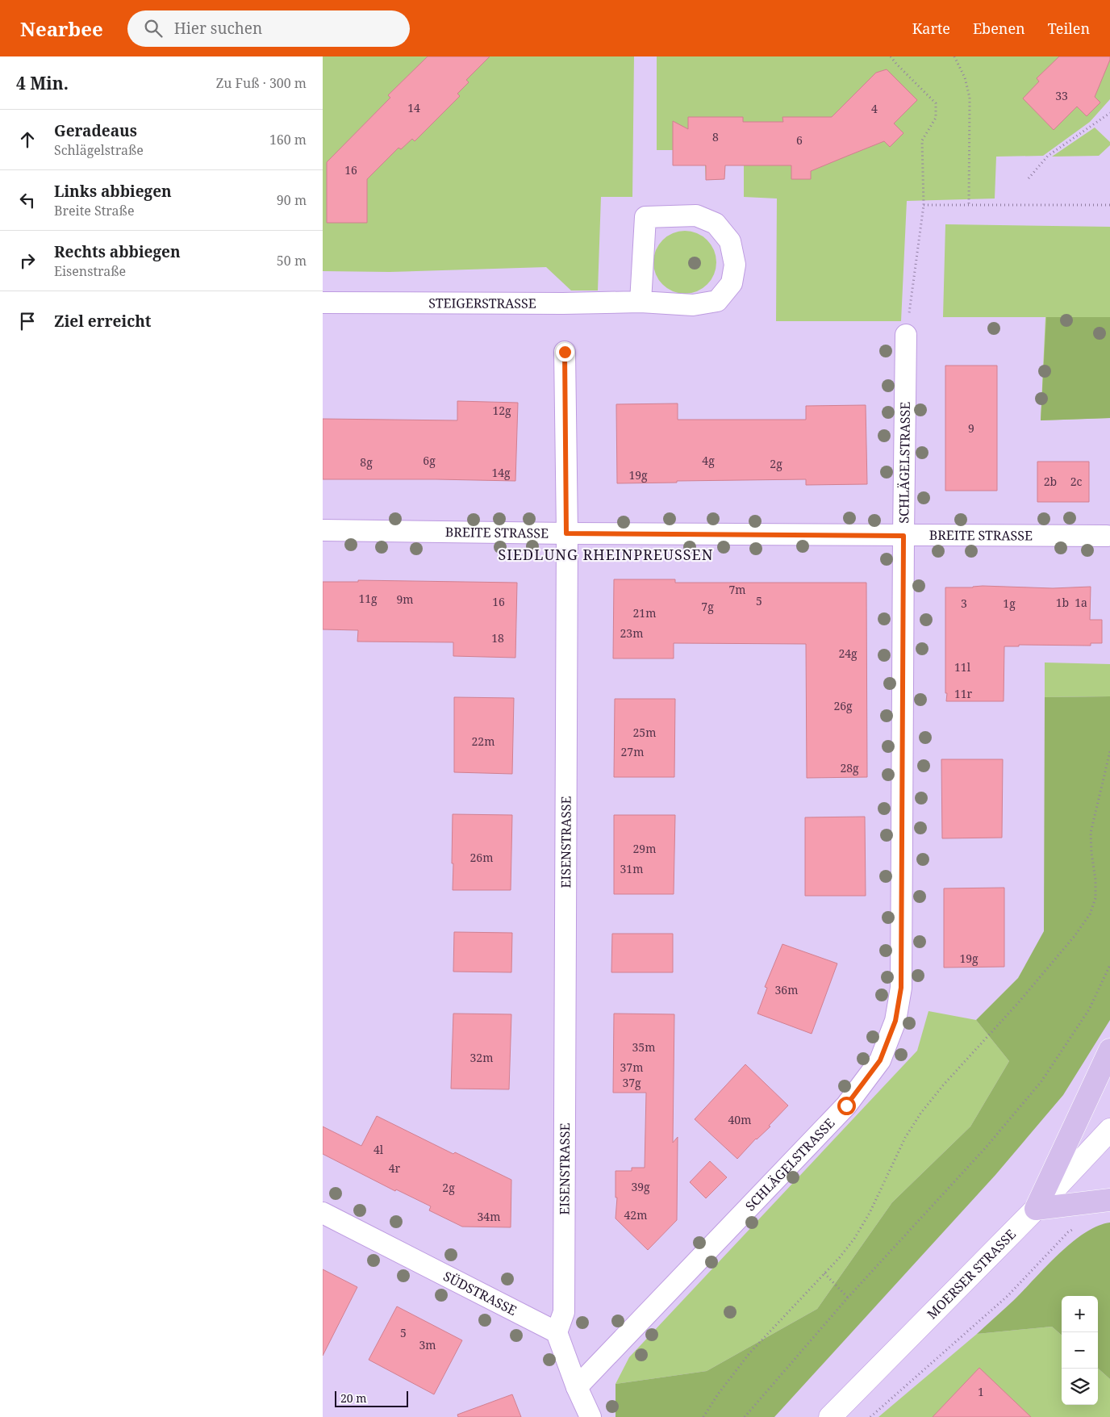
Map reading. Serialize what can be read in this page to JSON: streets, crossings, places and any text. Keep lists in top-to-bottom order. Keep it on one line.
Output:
{"streets":{"main road":["MOERSER STRASSE"],"street":["STEIGERSTRASSE","SCHLÄGELSTRASSE","BREITE STRASSE","EISENSTRASSE","SÜDSTRASSE"]},"crossings":[["SCHLÄGELSTRASSE","BREITE STRASSE"],["BREITE STRASSE","EISENSTRASSE"],["EISENSTRASSE","SÜDSTRASSE"]],"districts":["SIEDLUNG RHEINPREUSSEN"],"house_numbers":["33","14","4","8","6","16","12g","9","6g","4g","8g","2g","14g","19g","2b","2c","7m","11g","9m","5","16","1b","1a","3","1g","7g","21m","23m","18","24g","11l","11r","26g","25m","22m","27m","28g","29m","26m","31m","19g","36m","35m","32m","37m","37g","40m","4l","4r","39g","2g","42m","34m","5","3m","1"],"scale_bar":"20 m","page":{"header":"Nearbee","search":"Hier suchen","nav":["Karte","Ebenen","Teilen"],"heading":["4 Min.","Zu Fuß · 300 m"],"list":[["Geradeaus","Schlägelstraße","160 m"],["Links abbiegen","Breite Straße","90 m"],["Rechts abbiegen","Eisenstraße","50 m"],"Ziel erreicht"],"map_buttons":["+","−"],"scale":"20 m"}}
